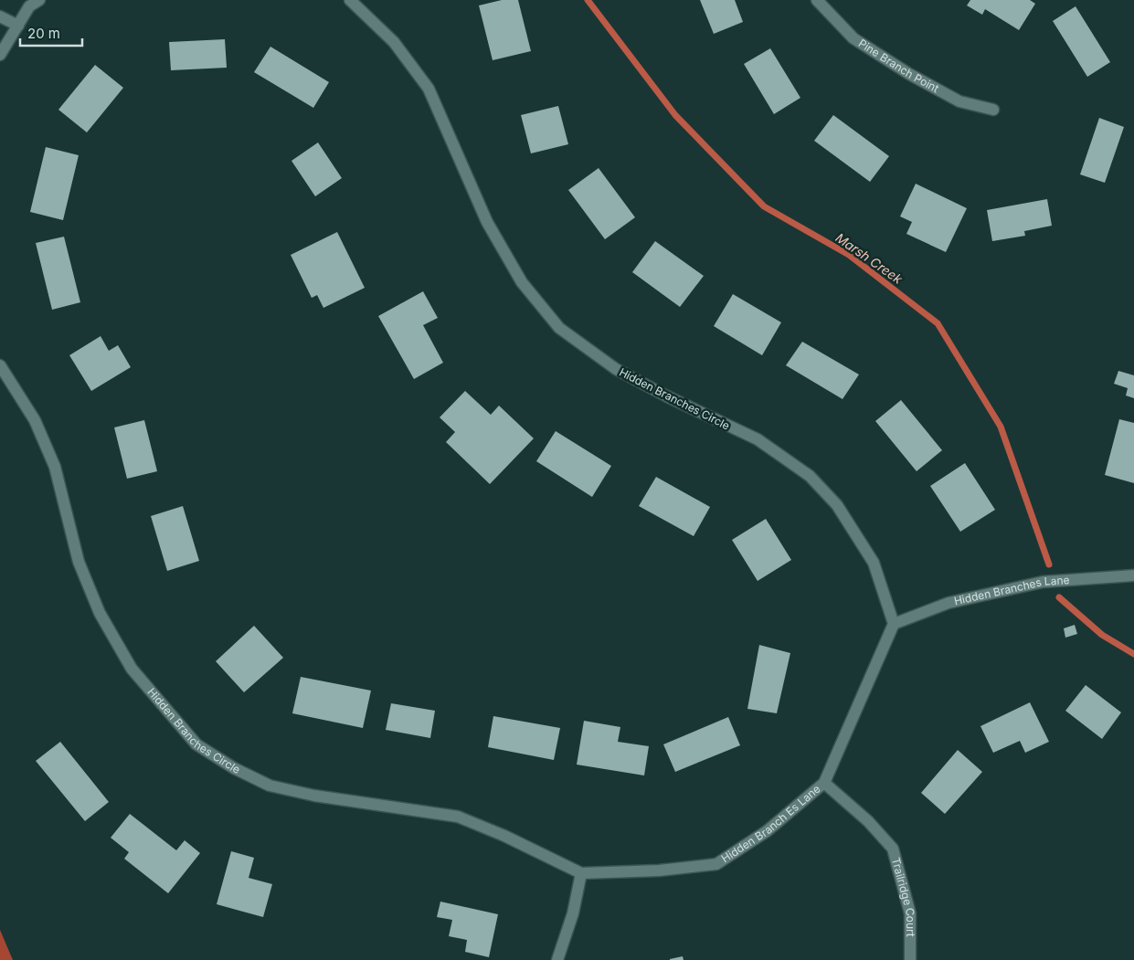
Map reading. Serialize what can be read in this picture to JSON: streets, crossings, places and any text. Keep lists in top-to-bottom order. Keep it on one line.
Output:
{"streets":{"street":["Pine Branch Point","Hidden Branches Circle","Hidden Branches Lane","Hidden Branch Es Lane","Trailridge Court"]},"crossings":[["Hidden Branches Circle","Hidden Branches Lane"],["Hidden Branches Circle","Hidden Branch Es Lane"],["Hidden Branch Es Lane","Trailridge Court"]],"water":["Marsh Creek"],"scale_bar":"20 m"}
